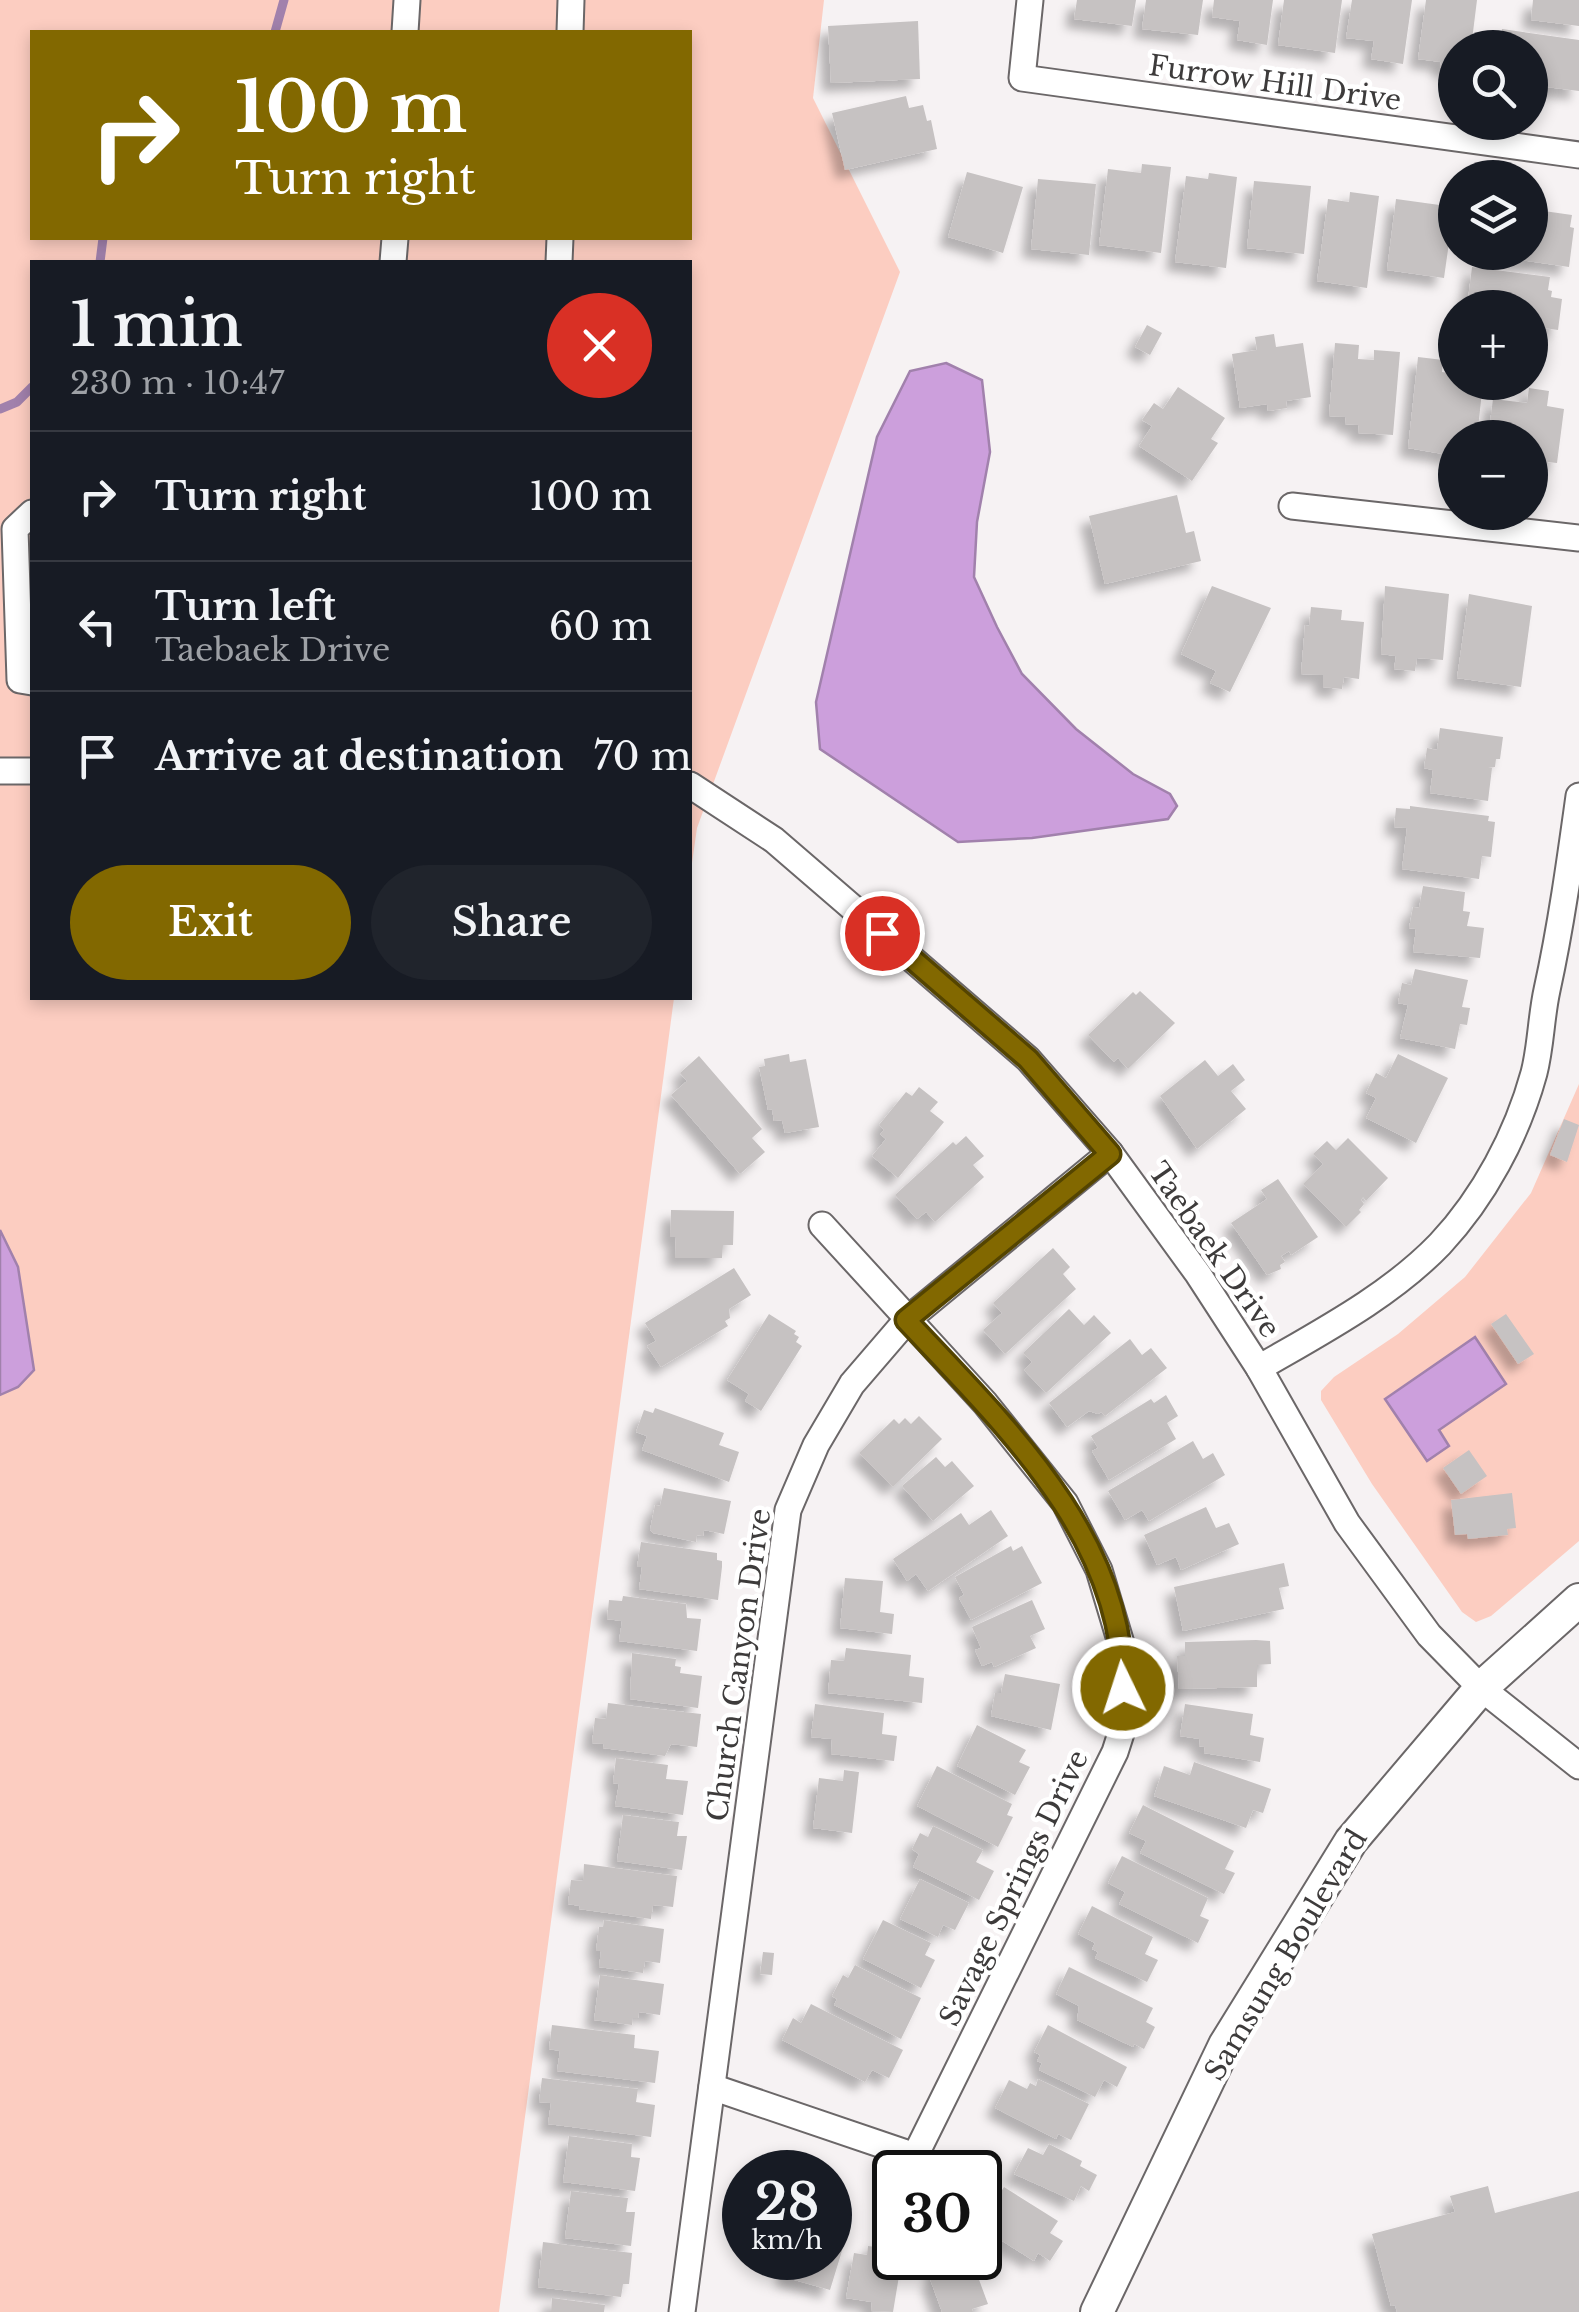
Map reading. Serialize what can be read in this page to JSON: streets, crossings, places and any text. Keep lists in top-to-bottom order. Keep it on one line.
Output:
{"streets":{"street":["Furrow Hill Drive","Taebaek Drive","Church Canyon Drive","Savage Springs Drive","Samsung Boulevard"]},"crossings":[["Taebaek Drive","Church Canyon Drive"],["Taebaek Drive","Samsung Boulevard"],["Church Canyon Drive","Savage Springs Drive"]],"page":{"map_buttons":["+","−"],"turn":["100 m","Turn right"],"heading":["1 min","230 m · 10:47"],"list":[{"name":"Turn right","value":"100 m"},{"name":"Turn left","note":"Taebaek Drive","value":"60 m"},{"name":"Arrive at destination","value":"70 m"}],"buttons":["Exit","Share"],"speed":"28 km/h","limit":"30"}}
